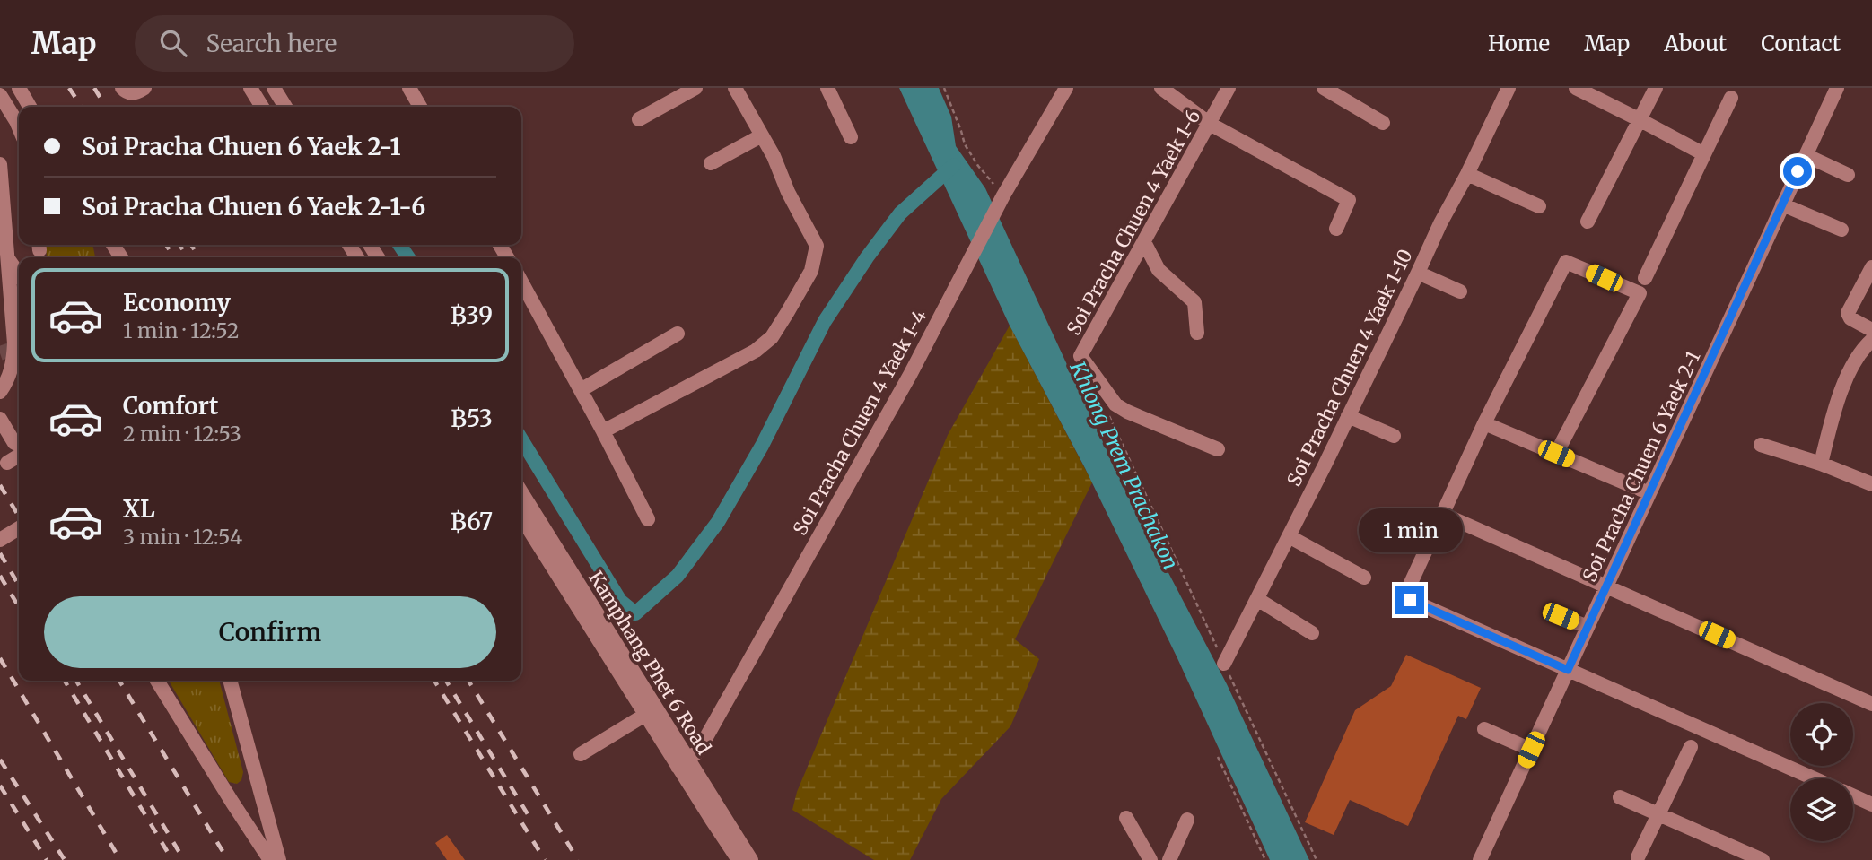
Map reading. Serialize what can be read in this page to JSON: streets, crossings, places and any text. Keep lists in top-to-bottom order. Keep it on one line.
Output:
{"streets":{"street":["Soi Pracha Chuen 4 Yaek 1-6","Soi Pracha Chuen 4 Yaek 1-10","Soi Pracha Chuen 4 Yaek 1-4","Soi Pracha Chuen 6 Yaek 2-1","Kamphang Phet 6 Road"]},"crossings":[["Soi Pracha Chuen 4 Yaek 1-4","Kamphang Phet 6 Road"]],"water":["Khlong Prem Prachakon"],"page":{"header":"Map","search":"Search here","nav":["Home","Map","About","Contact"],"banner":["Soi Pracha Chuen 6 Yaek 2-1","Soi Pracha Chuen 6 Yaek 2-1-6"],"list":[{"name":"Economy","note":"1 min · 12:52","value":"฿39"},{"name":"Comfort","note":"2 min · 12:53","value":"฿53"},{"name":"XL","note":"3 min · 12:54","value":"฿67"}],"bubble":"1 min","buttons":"Confirm"}}
